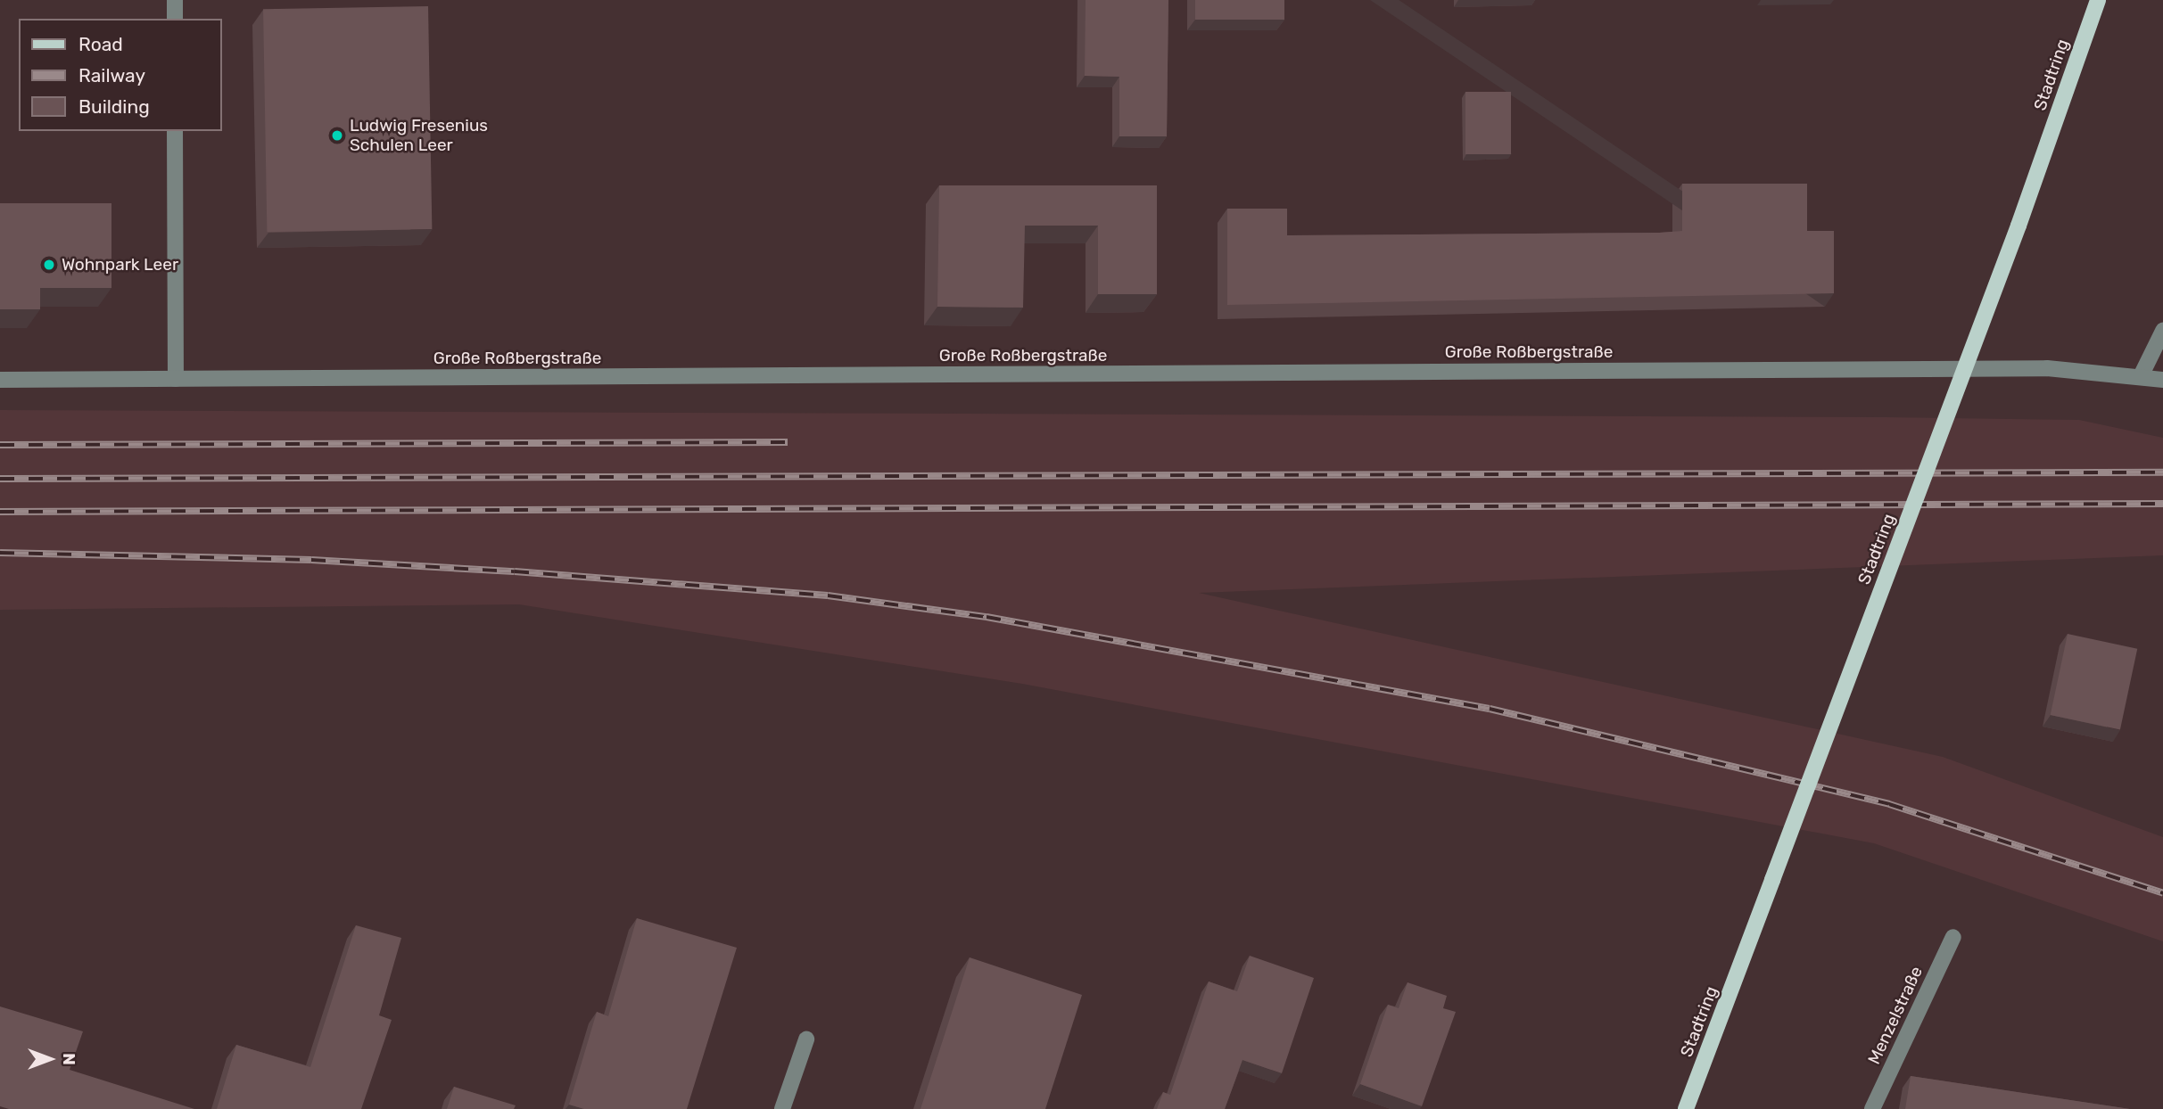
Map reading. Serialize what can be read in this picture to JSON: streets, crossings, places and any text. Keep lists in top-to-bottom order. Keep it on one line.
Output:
{"streets":{"main road":["Stadtring"],"street":["Große Roßbergstraße","Menzelstraße"]},"places":["Ludwig Fresenius Schulen Leer","Wohnpark Leer"],"legend":["Road","Railway","Building"],"north":"right"}
